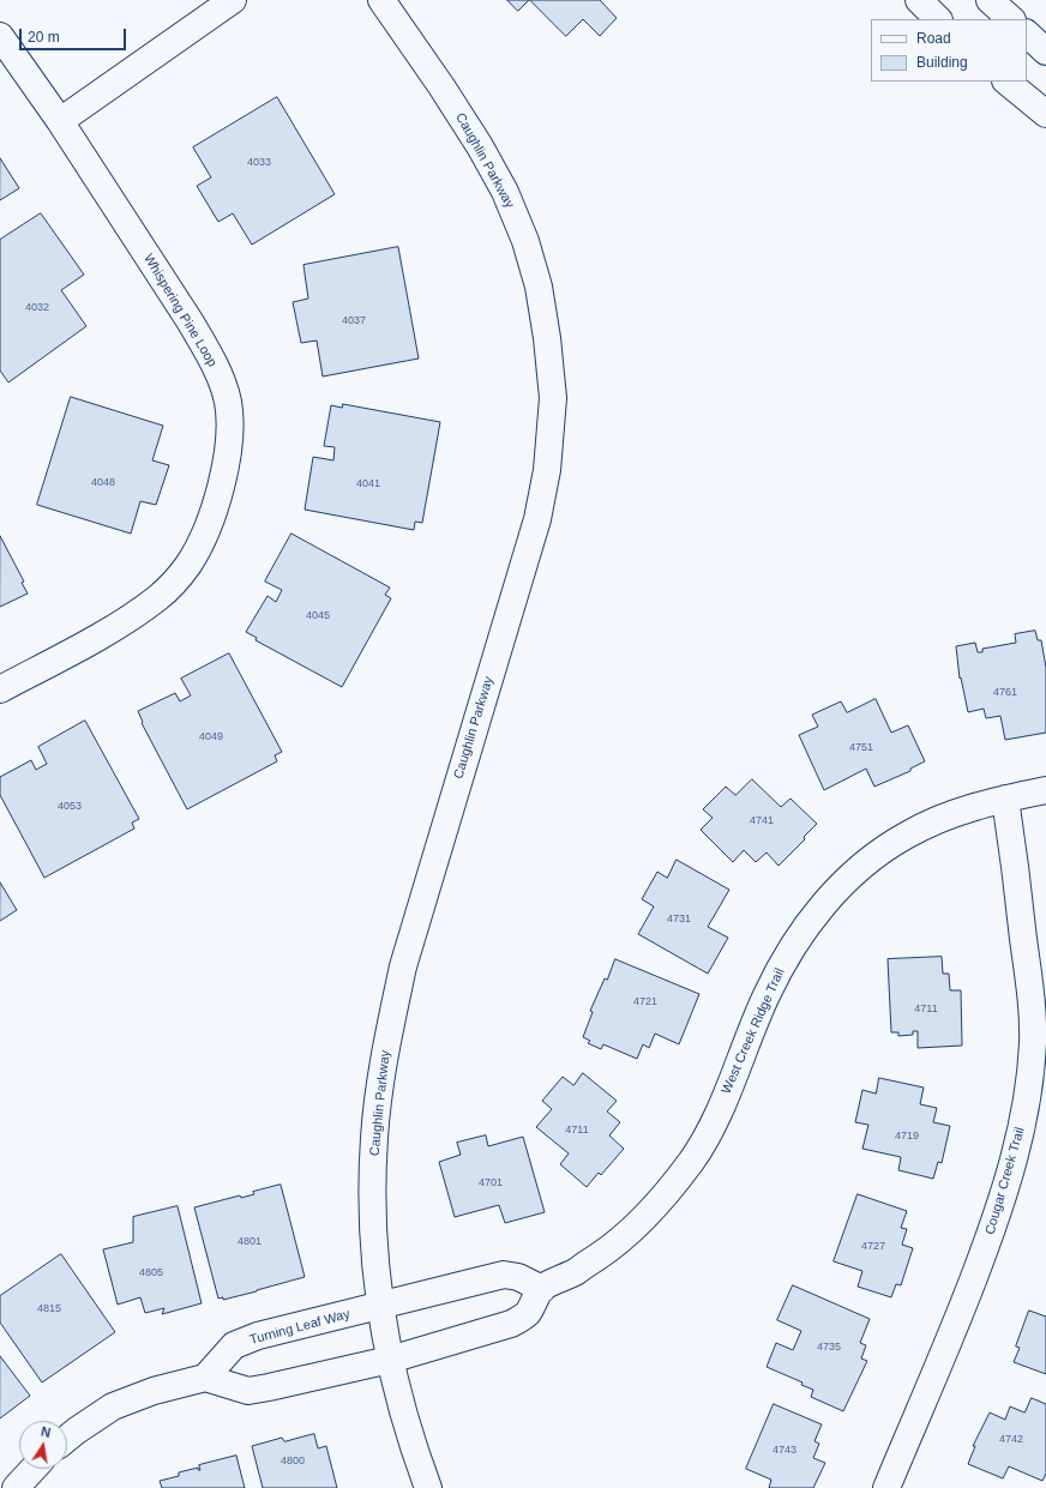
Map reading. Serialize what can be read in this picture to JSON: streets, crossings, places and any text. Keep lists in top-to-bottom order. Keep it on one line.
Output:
{"streets":{"street":["Caughlin Parkway","Whispering Pine Loop","West Creek Ridge Trail","Cougar Creek Trail","Turning Leaf Way"]},"crossings":[["Caughlin Parkway","Turning Leaf Way"],["West Creek Ridge Trail","Cougar Creek Trail"]],"house_numbers":["4033","4032","4037","4048","4041","4045","4761","4049","4751","4053","4741","4731","4721","4711","4711","4719","4701","4801","4727","4805","4815","4735","4742","4743","4800"],"legend":["Road","Building"],"scale_bar":"20 m","north":"top"}
